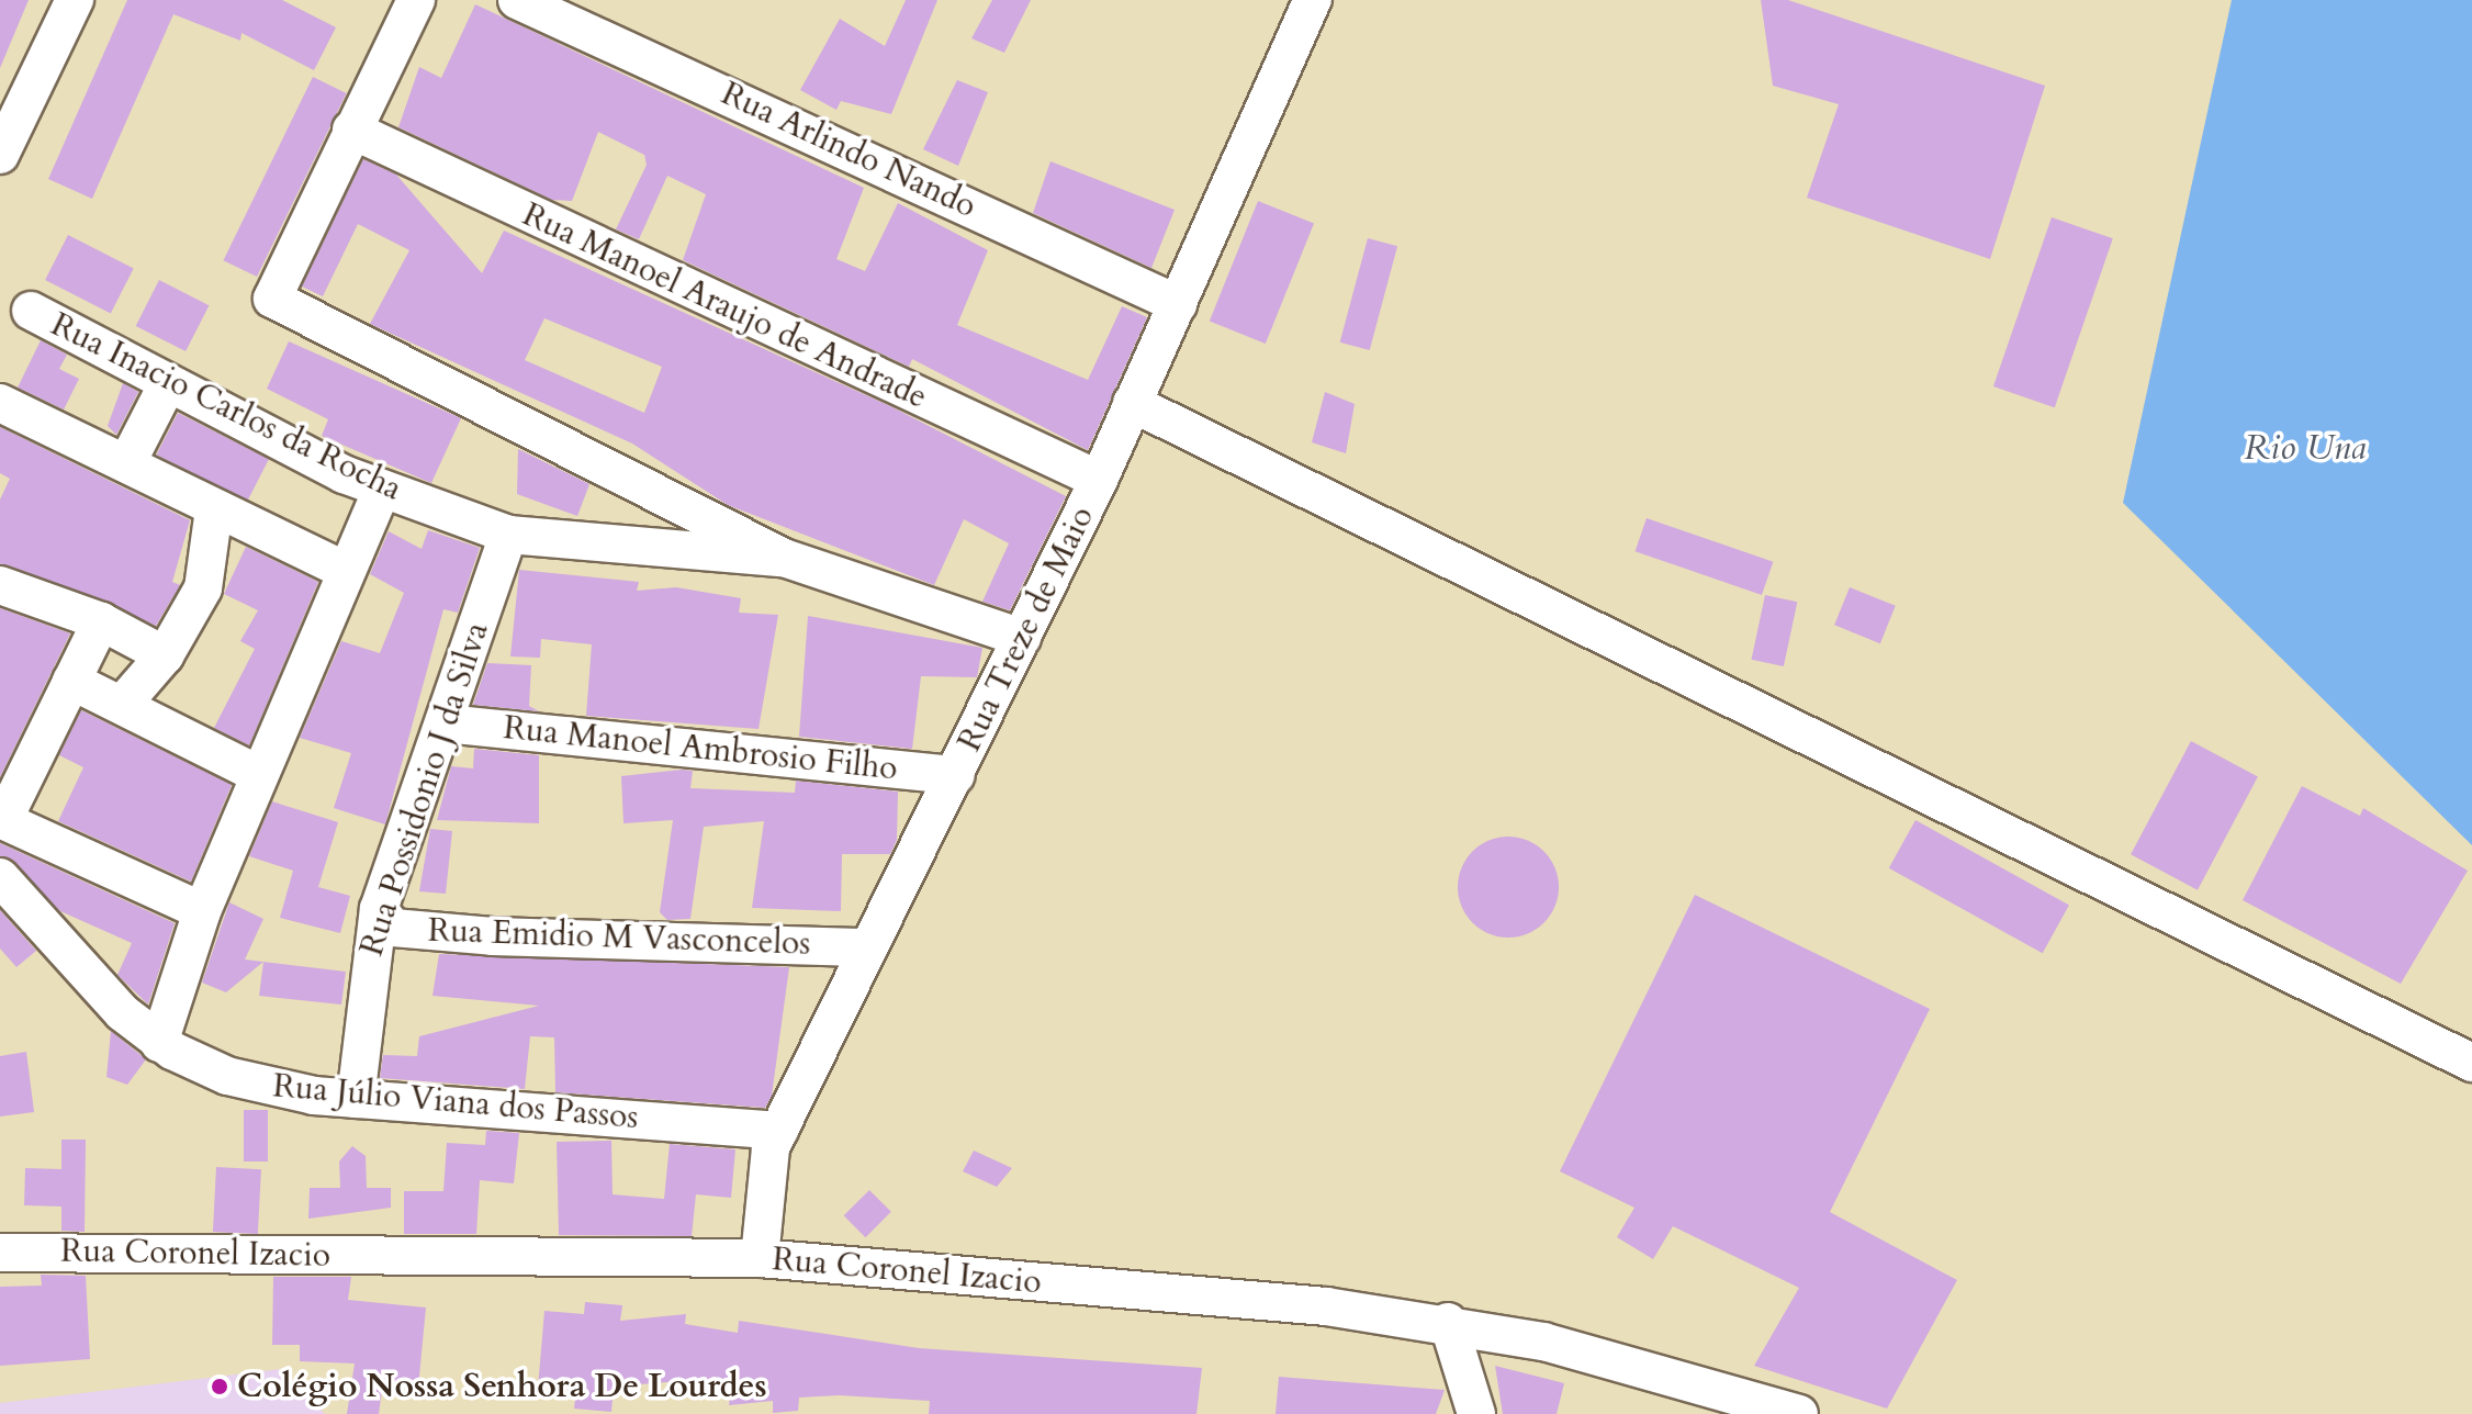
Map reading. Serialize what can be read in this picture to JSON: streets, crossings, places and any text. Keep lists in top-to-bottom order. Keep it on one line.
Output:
{"streets":{"street":["Rua Arlindo Nando","Rua Manoel Araujo de Andrade","Rua Inacio Carlos da Rocha","Rua Treze de Maio","Rua Manoel Ambrosio Filho","Rua Possidonio J da Silva","Rua Emidio M Vasconcelos","Rua Júlio Viana dos Passos","Rua Coronel Izacio"]},"crossings":[["Rua Arlindo Nando","Rua Treze de Maio"],["Rua Manoel Araujo de Andrade","Rua Inacio Carlos da Rocha"],["Rua Manoel Araujo de Andrade","Rua Treze de Maio"],["Rua Inacio Carlos da Rocha","Rua Treze de Maio"],["Rua Inacio Carlos da Rocha","Rua Possidonio J da Silva"],["Rua Treze de Maio","Rua Manoel Ambrosio Filho"],["Rua Treze de Maio","Rua Emidio M Vasconcelos"],["Rua Treze de Maio","Rua Júlio Viana dos Passos"],["Rua Treze de Maio","Rua Coronel Izacio"],["Rua Manoel Ambrosio Filho","Rua Possidonio J da Silva"],["Rua Possidonio J da Silva","Rua Emidio M Vasconcelos"],["Rua Possidonio J da Silva","Rua Júlio Viana dos Passos"]],"water":["Rio Una"],"places":["Colégio Nossa Senhora De Lourdes"]}
